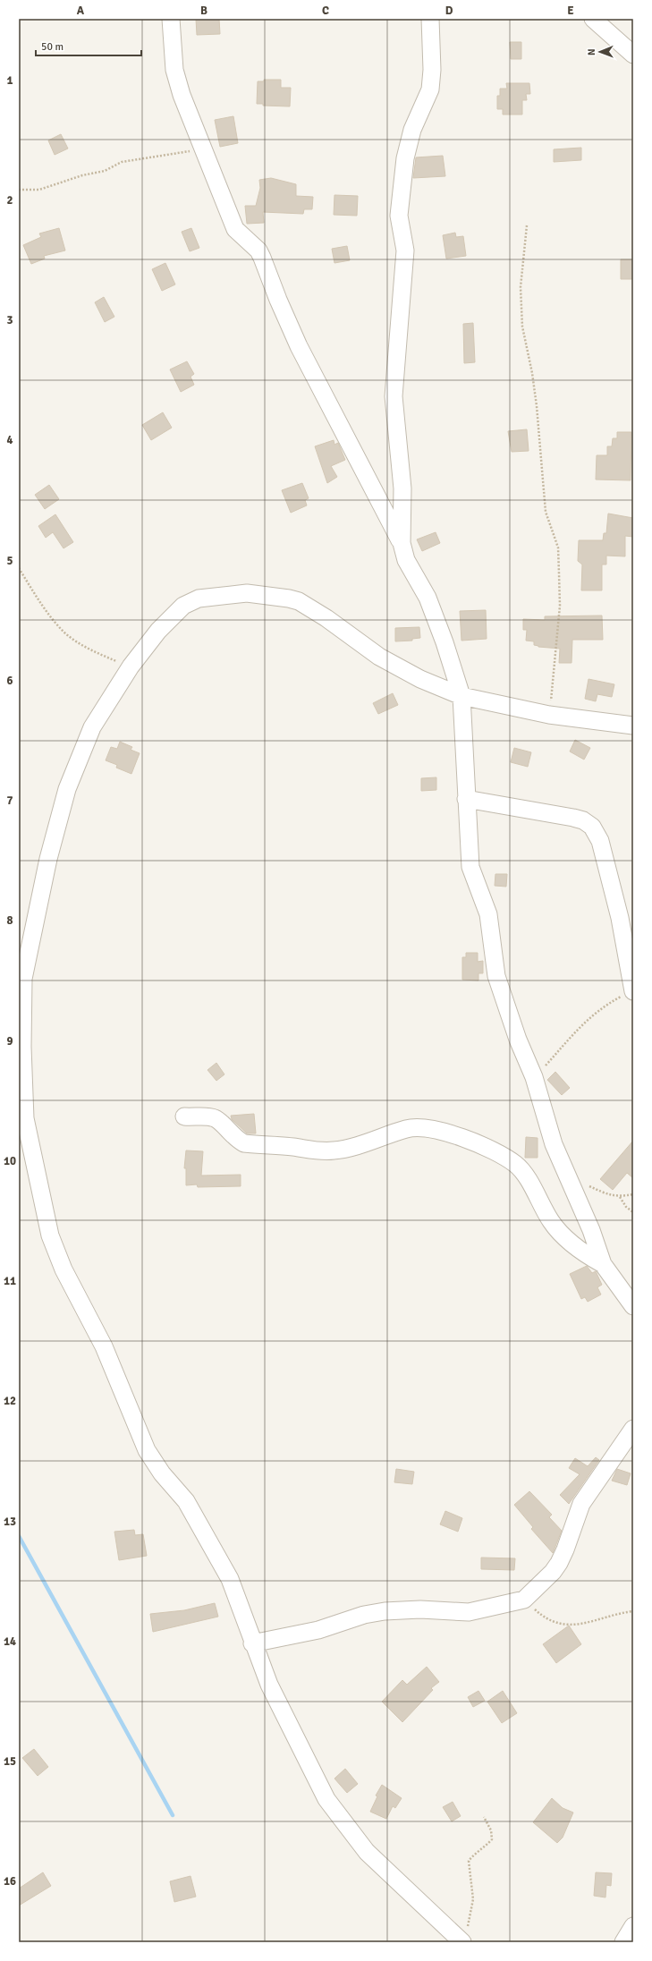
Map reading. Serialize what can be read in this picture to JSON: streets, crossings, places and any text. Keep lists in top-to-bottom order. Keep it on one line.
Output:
{"scale_bar":"50 m","north":"left","grid":{"columns":["A","B","C","D","E"],"rows":["1","2","3","4","5","6","7","8","9","10","11","12","13","14","15","16"]}}
